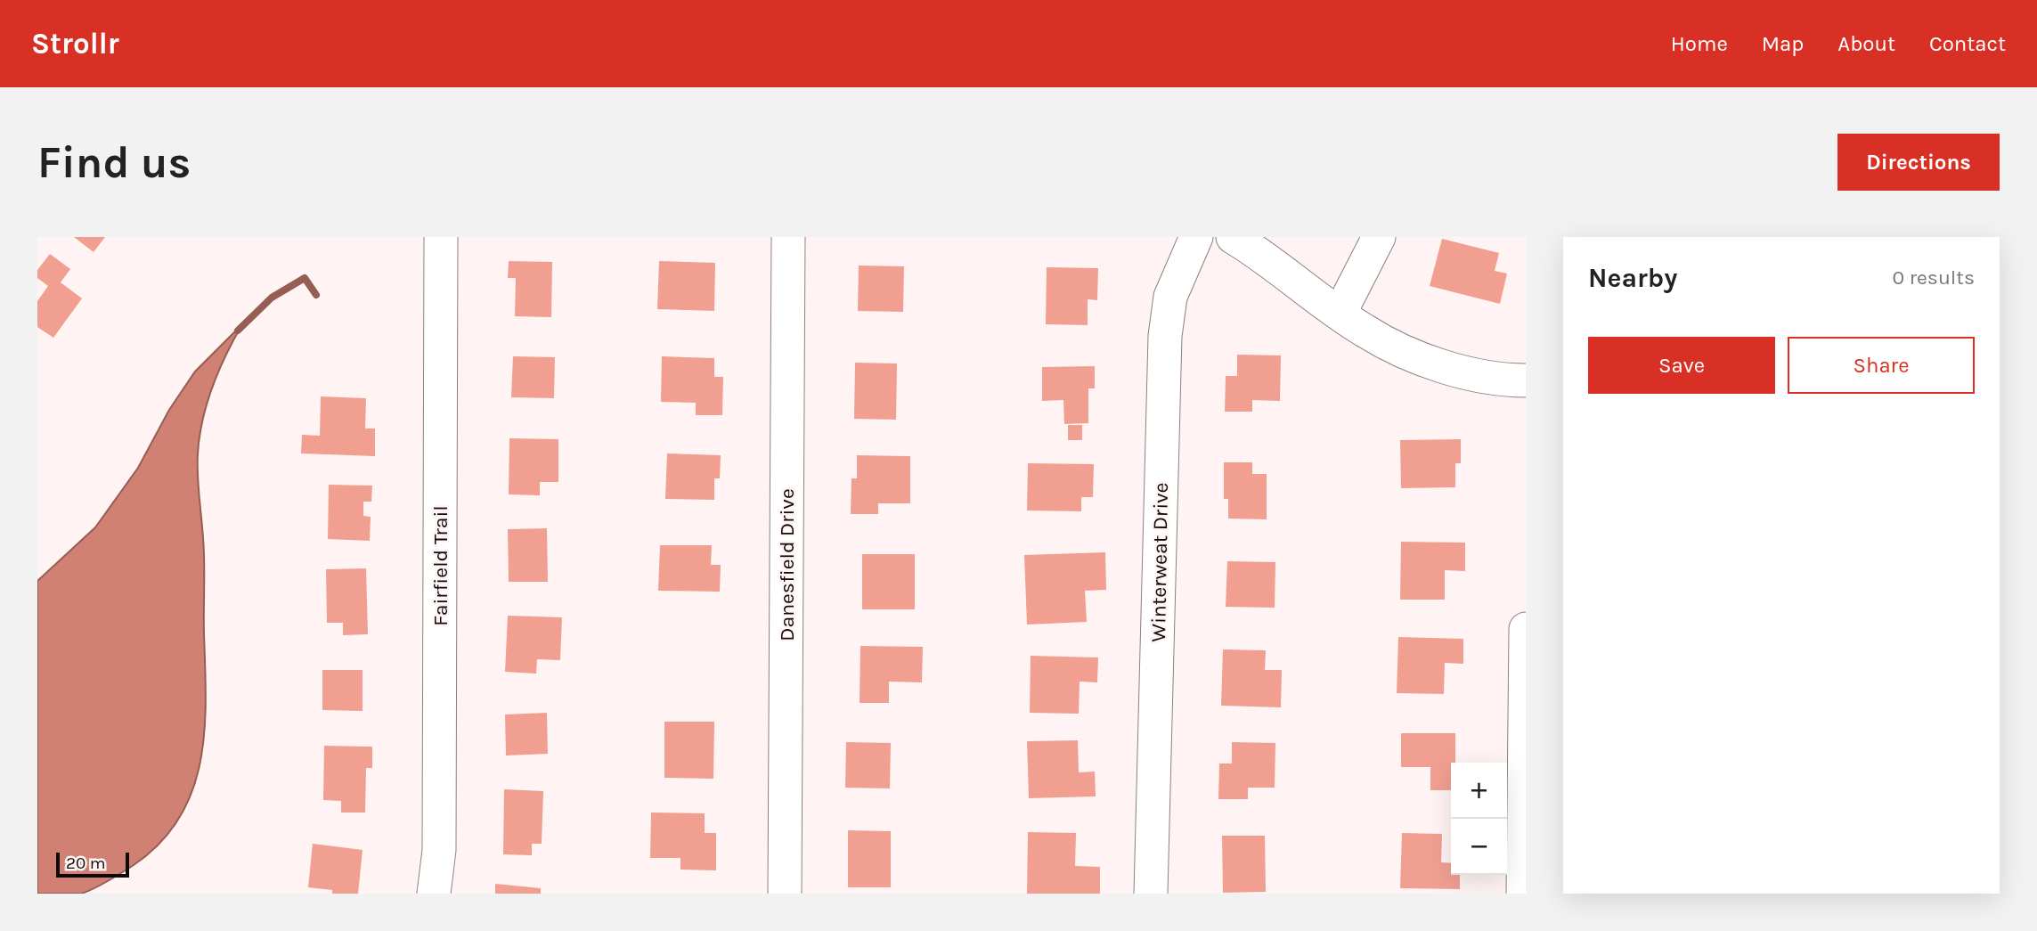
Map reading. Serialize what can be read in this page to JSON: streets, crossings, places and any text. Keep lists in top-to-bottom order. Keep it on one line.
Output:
{"streets":{"street":["Winterweat Drive","Danesfield Drive","Fairfield Trail"]},"scale_bar":"20 m","page":{"header":"Strollr","nav":["Home","Map","About","Contact"],"buttons":["Directions",["Save","Share"]],"title":"Find us","heading":["Nearby","0 results"],"map_buttons":["+","−"],"scale":"20 m"}}
